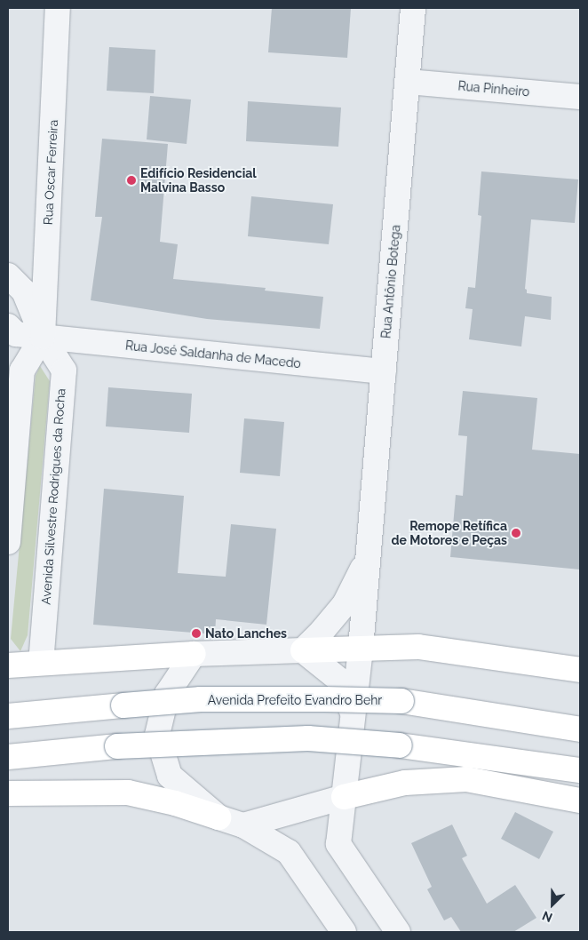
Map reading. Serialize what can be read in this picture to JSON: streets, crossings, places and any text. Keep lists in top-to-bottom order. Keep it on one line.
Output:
{"streets":{"highway":["Avenida Prefeito Evandro Behr"],"street":["Rua Pinheiro","Rua Oscar Ferreira","Rua Antônio Botega","Rua José Saldanha de Macedo","Avenida Silvestre Rodrigues da Rocha"]},"crossings":[["Rua Pinheiro","Rua Antônio Botega"],["Rua Oscar Ferreira","Rua José Saldanha de Macedo"],["Rua Oscar Ferreira","Avenida Silvestre Rodrigues da Rocha"],["Rua Antônio Botega","Rua José Saldanha de Macedo"],["Rua José Saldanha de Macedo","Avenida Silvestre Rodrigues da Rocha"]],"places":["Edifício Residencial Malvina Basso","Remope Retífica de Motores e Peças","Nato Lanches"],"north":"bottom left"}
